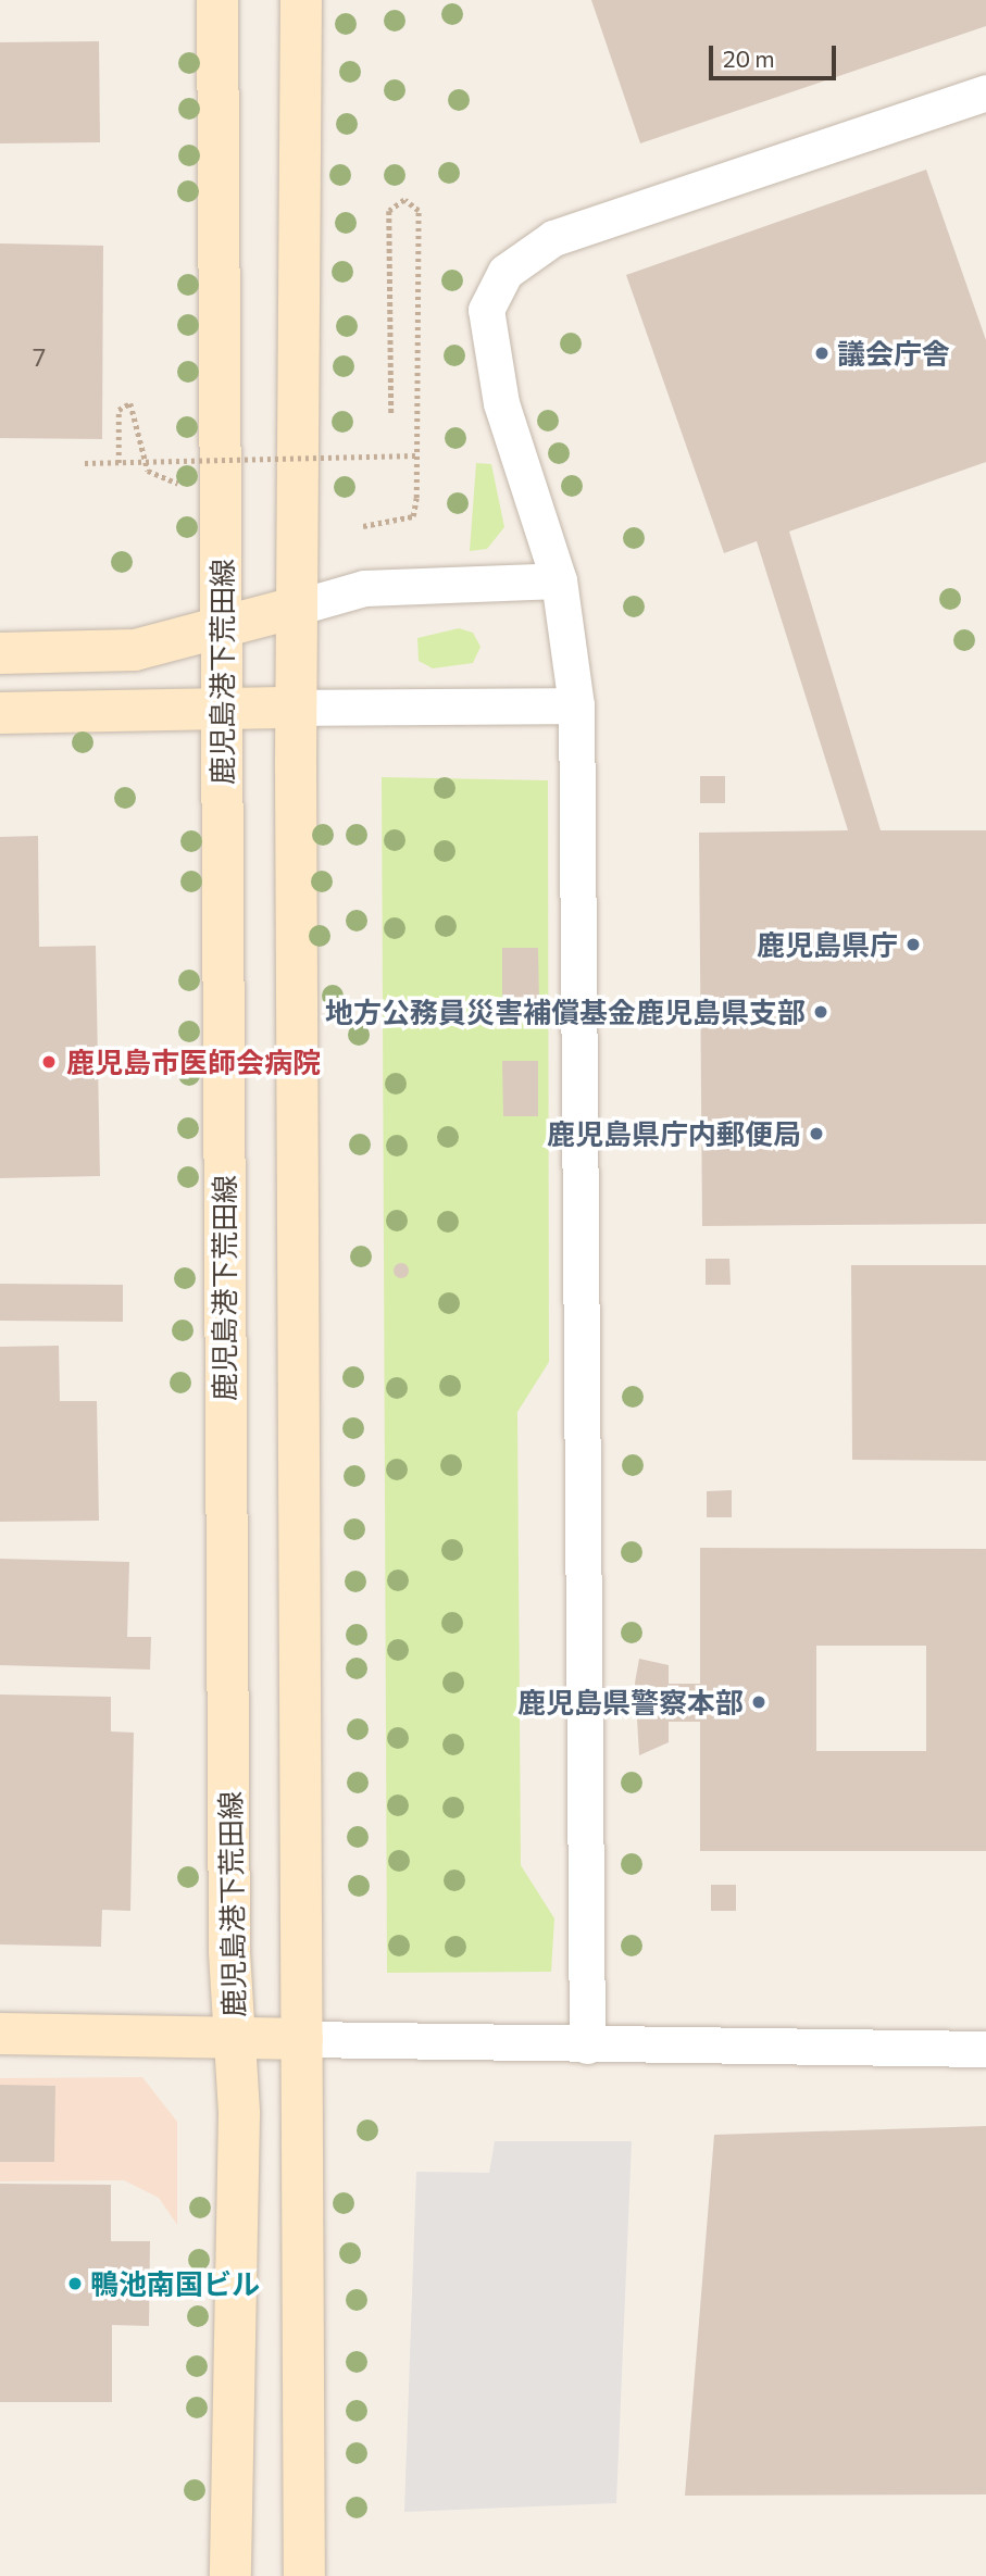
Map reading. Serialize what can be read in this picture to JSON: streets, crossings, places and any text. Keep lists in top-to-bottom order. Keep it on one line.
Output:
{"streets":{"main road":["鹿児島港下荒田線"]},"places":["議会庁舎","鹿児島県庁","地方公務員災害補償基金鹿児島県支部","鹿児島市医師会病院","鹿児島県庁内郵便局","鹿児島県警察本部","鴨池南国ビル"],"house_numbers":["7"],"scale_bar":"20 m"}
